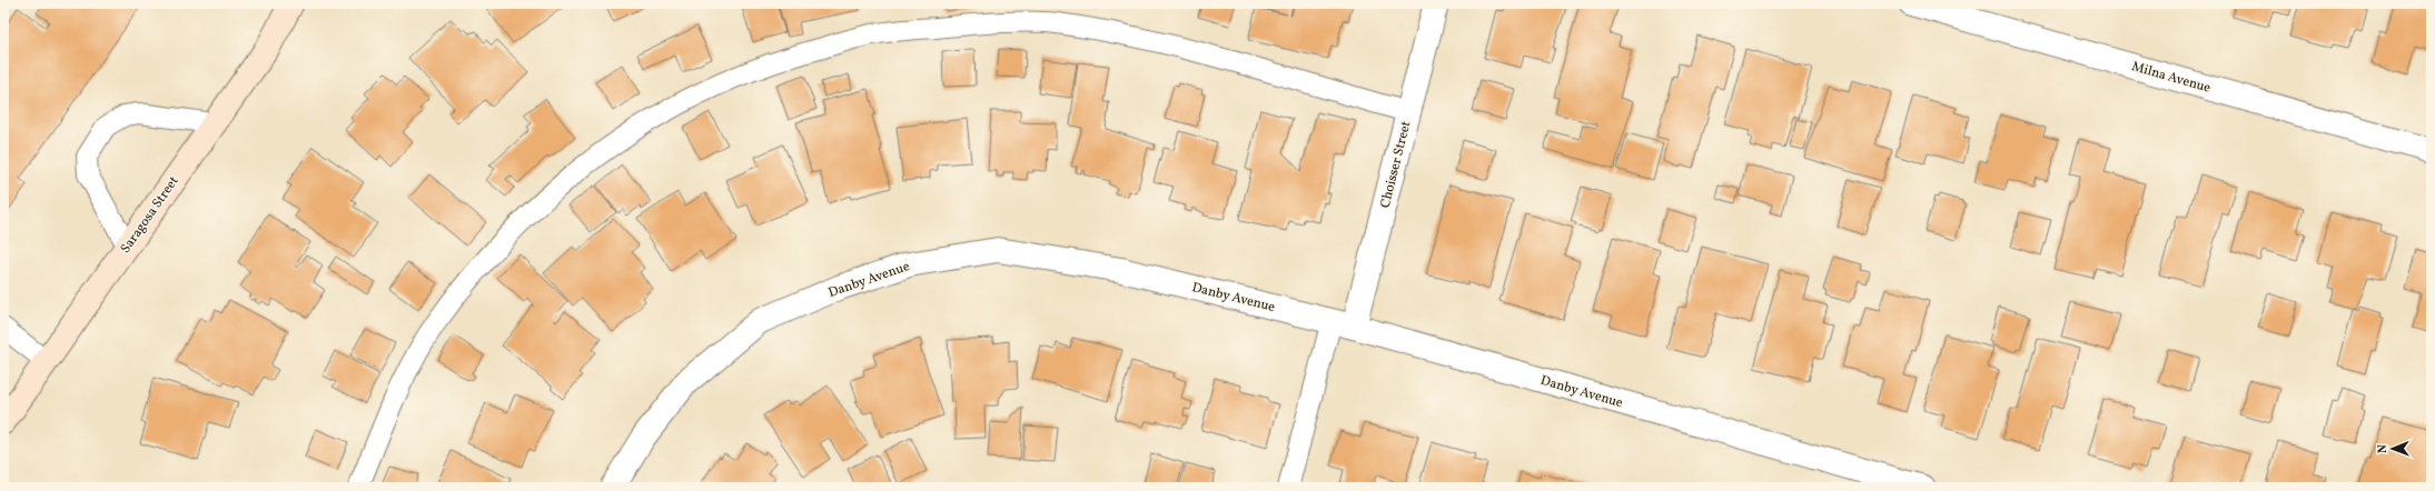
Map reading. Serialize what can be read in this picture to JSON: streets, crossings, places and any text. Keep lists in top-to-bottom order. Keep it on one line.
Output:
{"streets":{"main road":["Saragosa Street"],"street":["Milna Avenue","Choisser Street","Danby Avenue"]},"crossings":[["Choisser Street","Danby Avenue"]],"north":"left"}
